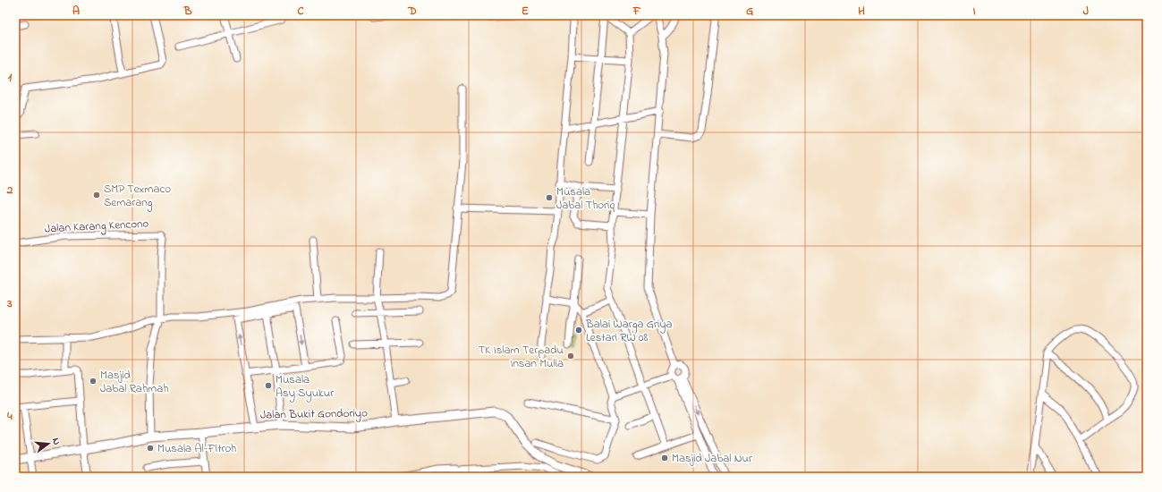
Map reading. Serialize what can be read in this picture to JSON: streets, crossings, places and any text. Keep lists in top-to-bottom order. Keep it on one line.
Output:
{"streets":{"street":["Jalan Karang Kencono","Jalan Bukit Gondoriyo"]},"places":["SMP Texmaco Semarang","Musala Jabal Thoriq","Balai Warga Griya Lestari RW 08","TK Islam Terpadu Insan Mulia","Masjid Jabal Rahmah","Musala Asy Syukur","Musala Al-Fitroh","Masjid Jabal Nur"],"north":"right","grid":{"columns":["A","B","C","D","E","F","G","H","I","J"],"rows":["1","2","3","4"]}}
